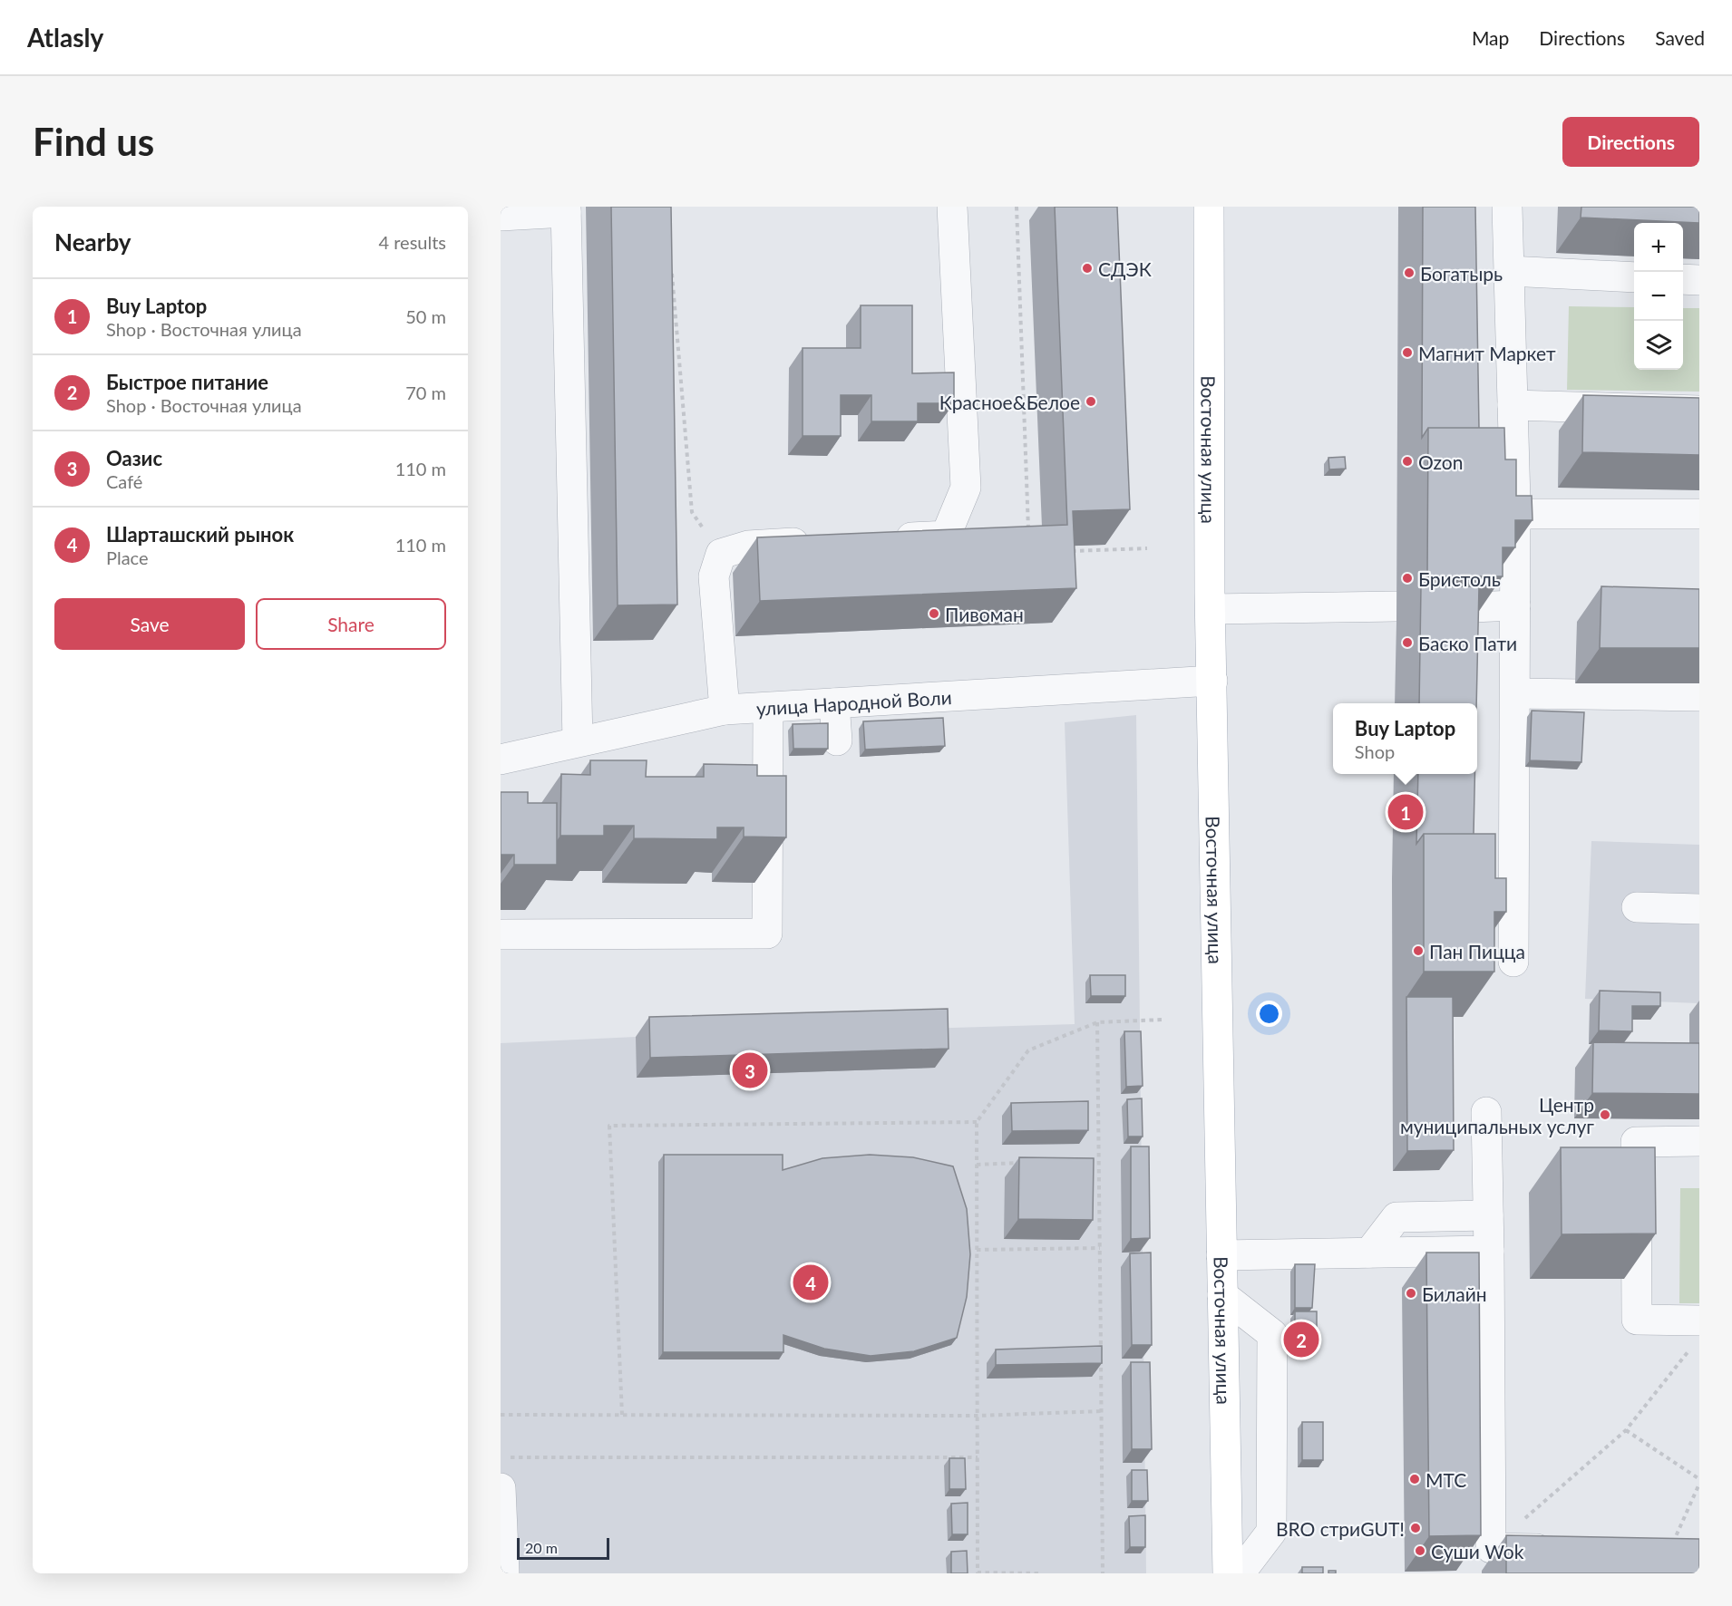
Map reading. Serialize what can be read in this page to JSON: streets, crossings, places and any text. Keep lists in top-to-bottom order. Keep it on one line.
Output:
{"streets":{"main road":["Восточная улица"],"street":["улица Народной Воли"]},"crossings":[["Восточная улица","улица Народной Воли"]],"places":["СДЭК","Богатырь","Магнит Маркет","Красное&Белое","Ozon","Бристоль","Пивоман","Баско Пати","Пан Пицца","Центр муниципальных услуг","Билайн","МТС","BRO стриGUT!","Суши Wok"],"scale_bar":"20 m","page":{"header":"Atlasly","nav":["Map","Directions","Saved"],"buttons":["Directions",["Save","Share"]],"title":"Find us","heading":["Nearby","4 results"],"map_buttons":["+","−"],"list":[{"mark":"1","name":"Buy Laptop","note":"Shop · Восточная улица","value":"50 m"},{"mark":"2","name":"Быстрое питание","note":"Shop · Восточная улица","value":"70 m"},{"mark":"3","name":"Оазис","note":"Café","value":"110 m"},{"mark":"4","name":"Шарташский рынок","note":"Place","value":"110 m"}],"popup":["Buy Laptop","Shop"],"pins":["1","3","4","2"],"scale":"20 m"}}
